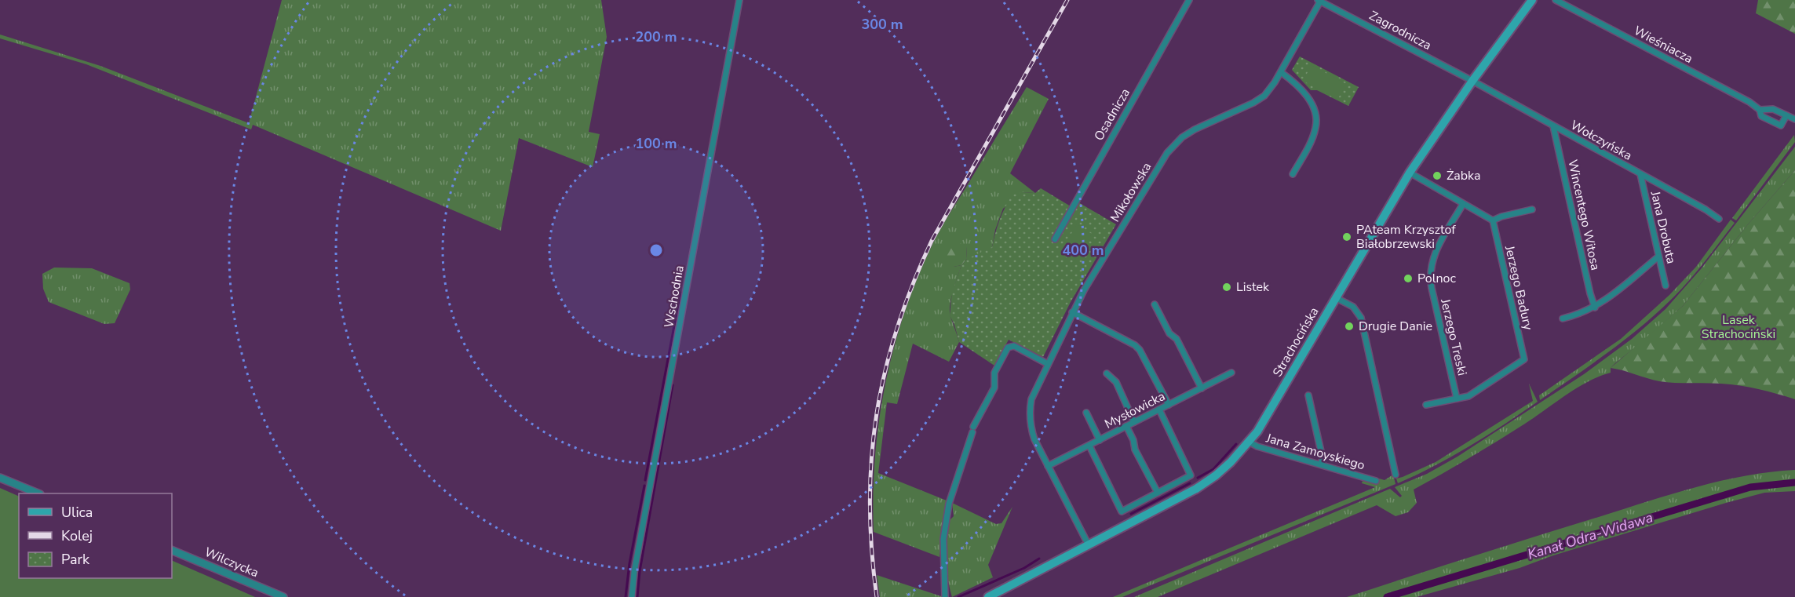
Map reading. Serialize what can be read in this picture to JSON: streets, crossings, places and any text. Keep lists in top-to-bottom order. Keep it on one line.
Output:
{"streets":{"main road":["Strachocińska"],"street":["Zagrodnicza","Wieśniacza","Osadnicza","Wołczyńska","Mikołowska","Wincentego Witosa","Jana Drobuta","Jerzego Badury","Wschodnia","Jerzego Treski","Mysłowicka","Jana Zamoyskiego","Wilczycka"]},"crossings":[["Zagrodnicza","Wołczyńska"],["Zagrodnicza","Mikołowska"],["Zagrodnicza","Strachocińska"],["Wołczyńska","Wincentego Witosa"],["Wołczyńska","Jana Drobuta"],["Wołczyńska","Strachocińska"],["Mikołowska","Strachocińska"],["Mikołowska","Mysłowicka"],["Jerzego Badury","Jerzego Treski"],["Strachocińska","Jana Zamoyskiego"]],"water":["Kanał Odra-Widawa"],"parks":["Lasek Strachociński"],"places":["Żabka","PAteam Krzysztof Białobrzewski","Polnoc","Listek","Drugie Danie"],"legend":["Ulica","Kolej","Park"],"rings":["300 m","200 m","100 m","400 m"]}
